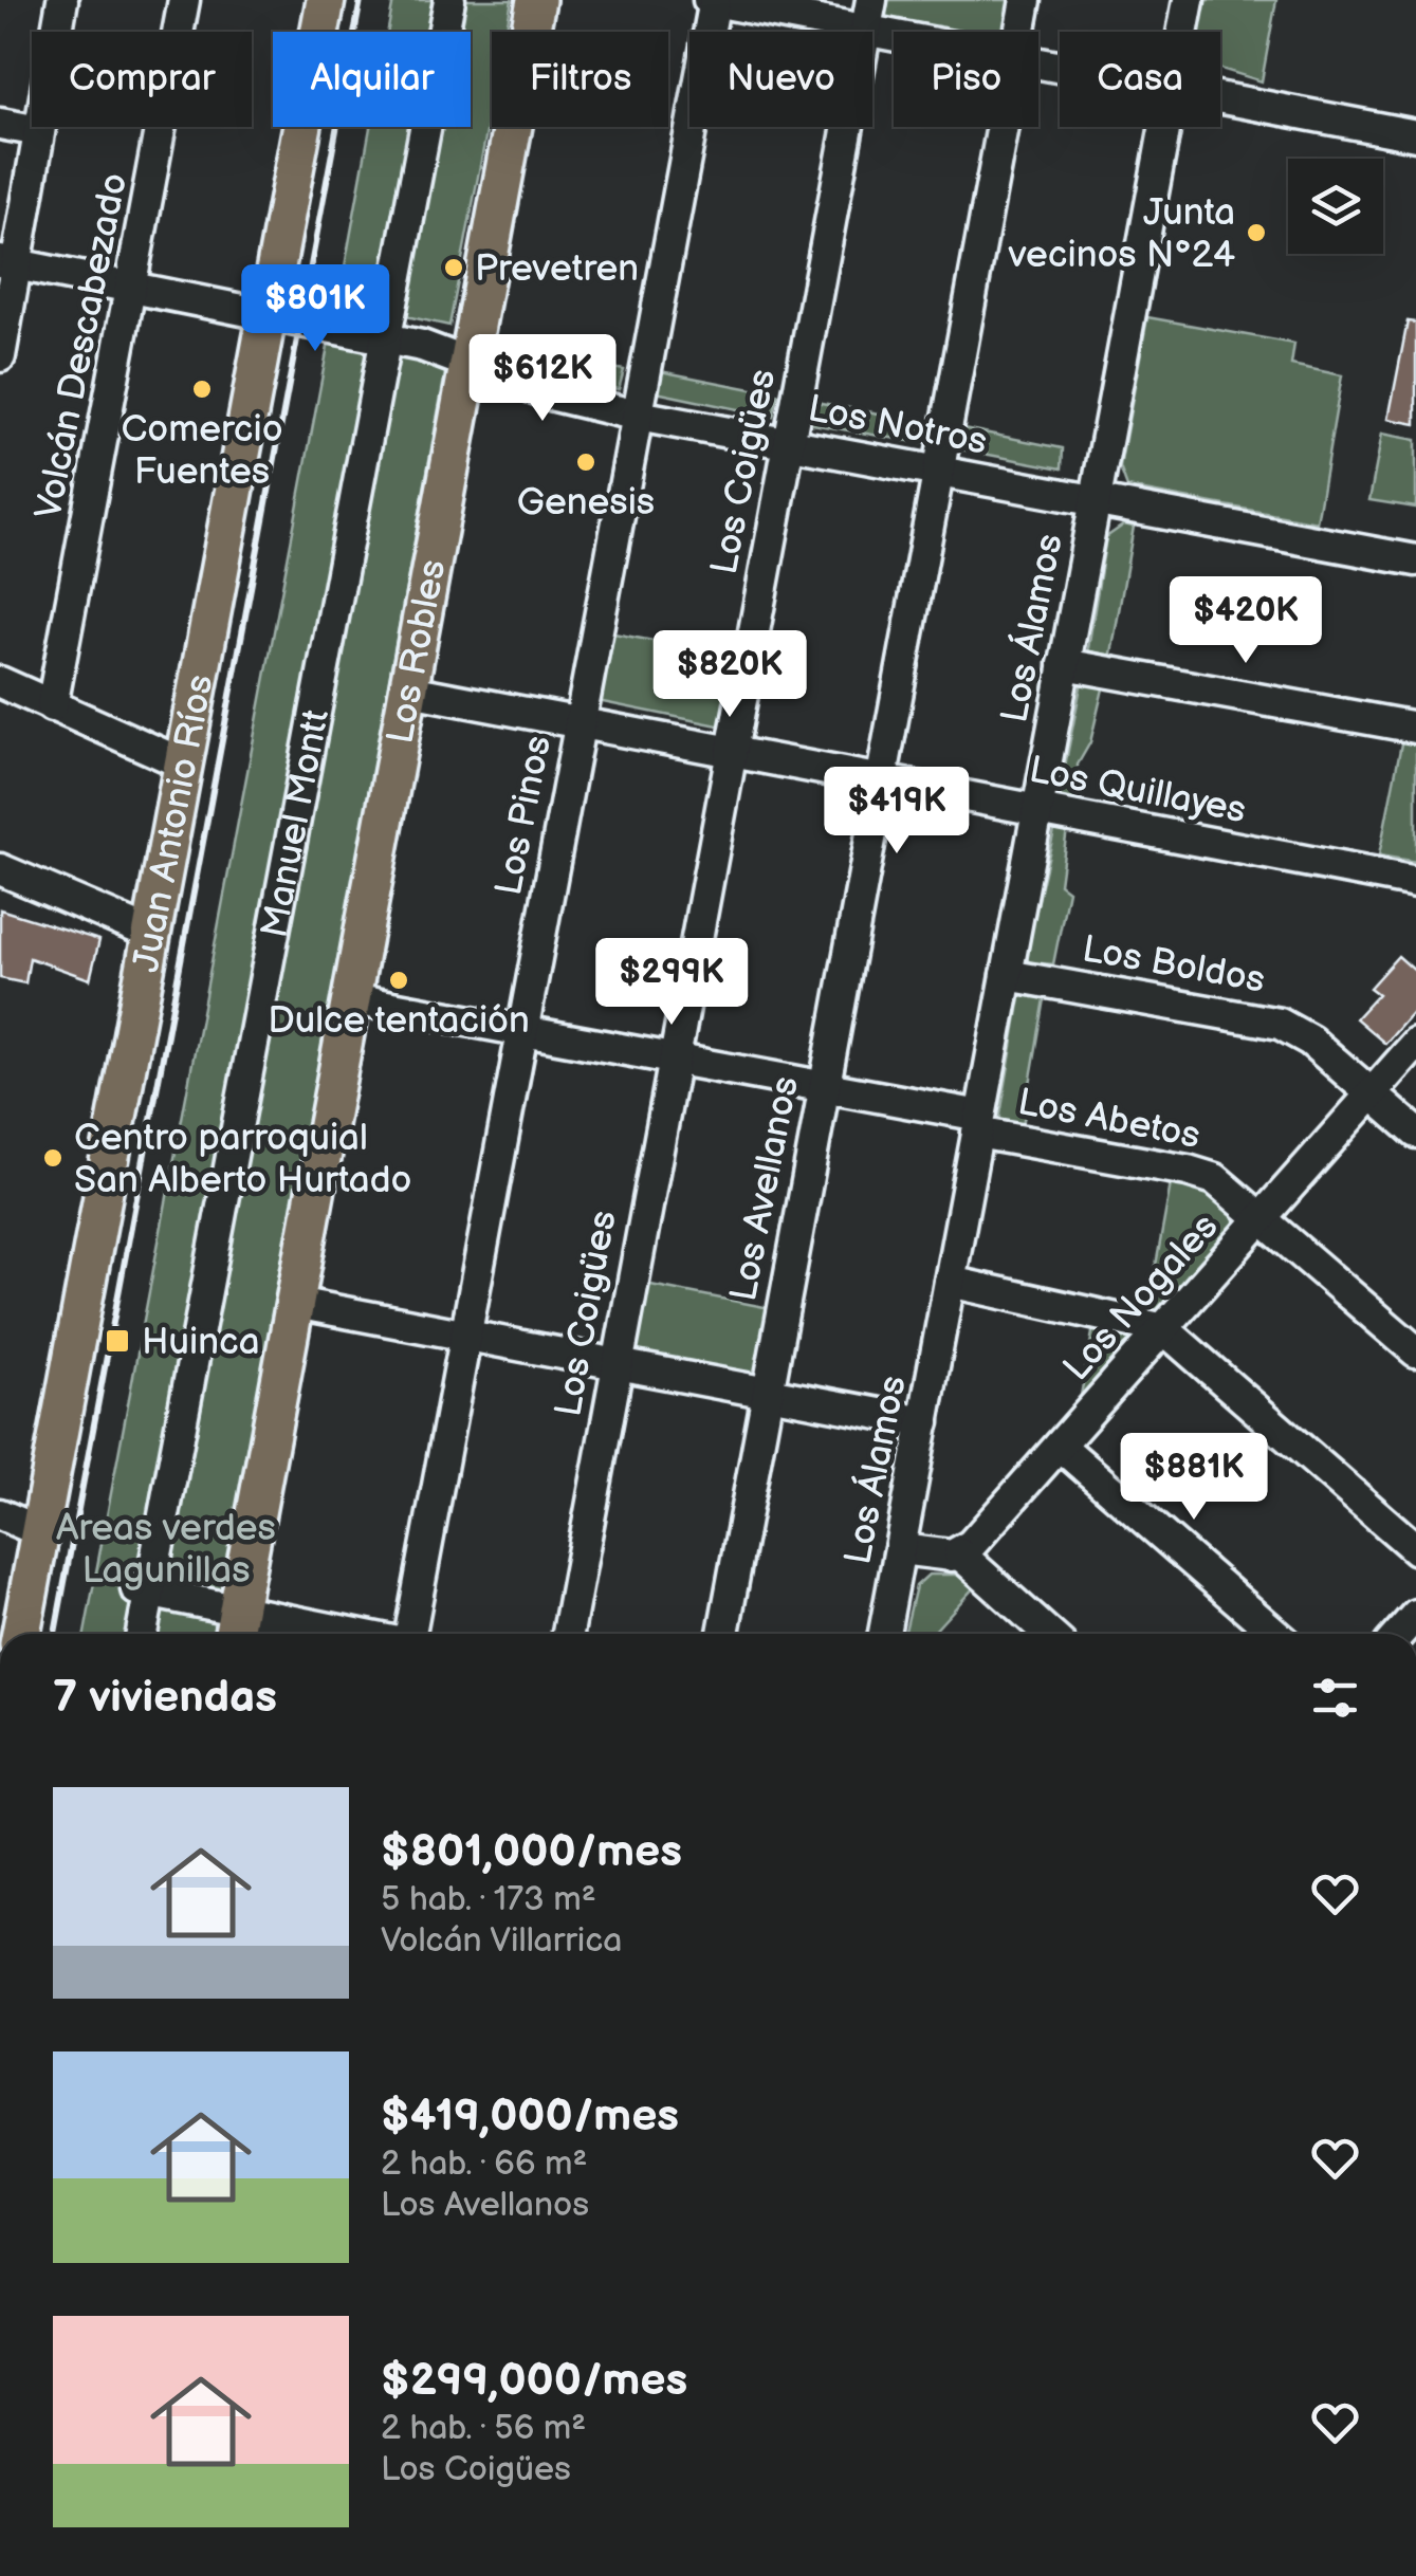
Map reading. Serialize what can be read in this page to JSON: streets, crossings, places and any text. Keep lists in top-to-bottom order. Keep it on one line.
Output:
{"streets":{"main road":["Los Robles","Juan Antonio Ríos"],"street":["Volcán Descabezado","Los Notros","Los Coigües","Los Álamos","Los Quillayes","Los Pinos","Manuel Montt","Los Boldos","Los Abetos","Los Avellanos","Los Nogales"]},"crossings":[["Volcán Descabezado","Los Notros"],["Los Notros","Los Coigües"],["Los Notros","Los Álamos"],["Los Notros","Los Robles"],["Los Notros","Los Pinos"],["Los Notros","Juan Antonio Ríos"],["Los Notros","Manuel Montt"],["Los Notros","Los Avellanos"],["Los Coigües","Los Quillayes"],["Los Coigües","Los Abetos"],["Los Álamos","Los Quillayes"],["Los Álamos","Los Boldos"],["Los Álamos","Los Abetos"],["Los Robles","Los Quillayes"],["Los Robles","Los Abetos"],["Los Quillayes","Los Pinos"],["Los Quillayes","Los Avellanos"],["Los Pinos","Los Abetos"],["Los Boldos","Los Nogales"],["Los Abetos","Los Avellanos"],["Los Abetos","Los Nogales"]],"parks":["Areas verdes Lagunillas"],"places":{"other":["Junta vecinos N°24","Prevetren","Comercio Fuentes","Genesis","Dulce tentación","Centro parroquial San Alberto Hurtado"],"transit":["Huinca"]},"page":{"chip":["Comprar","Alquilar","Filtros","Nuevo","Piso","Casa"],"price":["$801K","$612K","$420K","$820K","$419K","$299K","$881K"],"heading":"7 viviendas","list":[{"name":"$801,000/mes","note":"5 hab. · 173 m² · Volcán Villarrica"},{"name":"$419,000/mes","note":"2 hab. · 66 m² · Los Avellanos"},{"name":"$299,000/mes","note":"2 hab. · 56 m² · Los Coigües"}]}}
